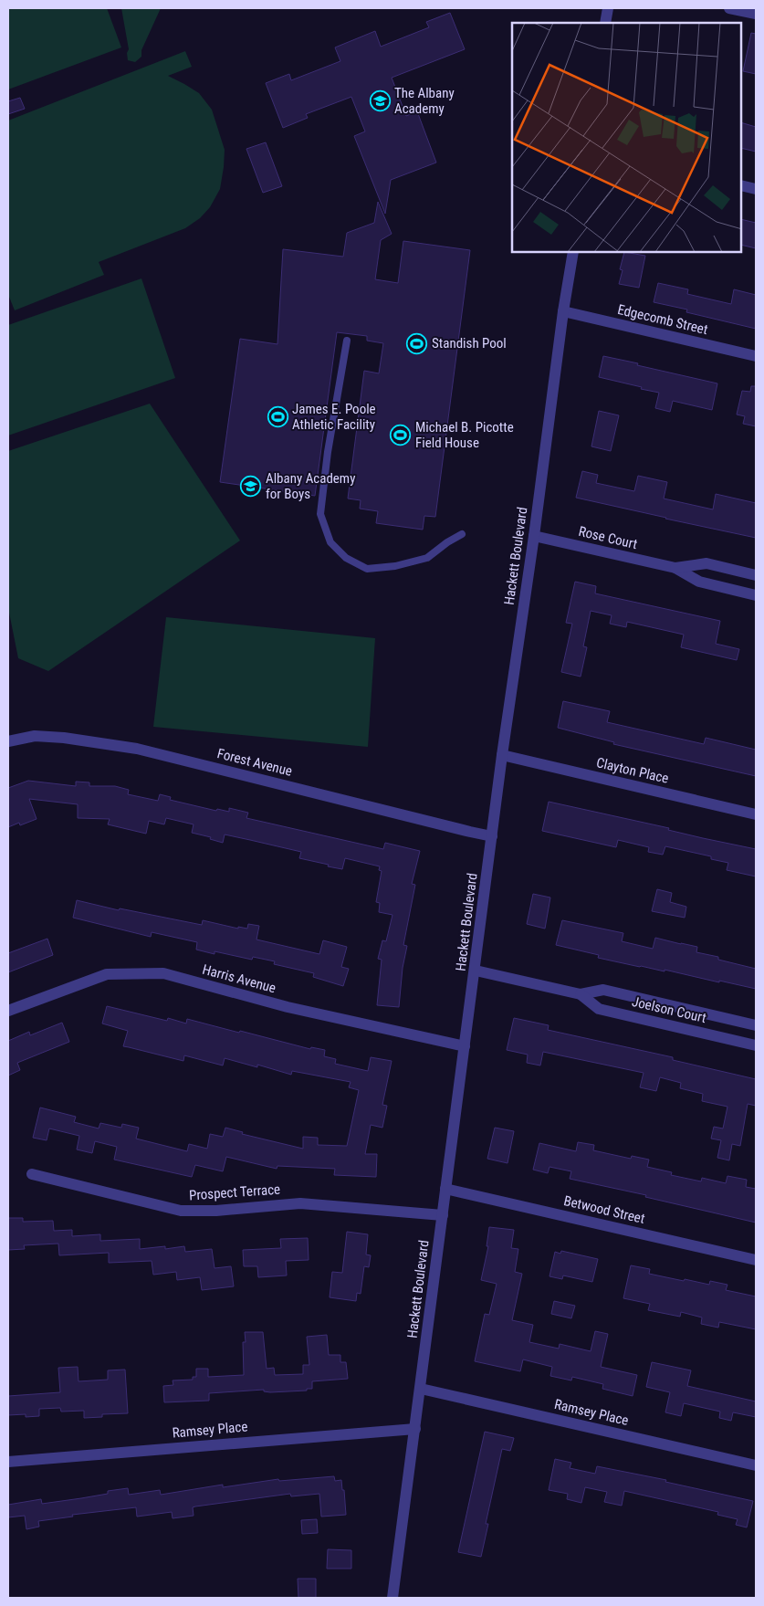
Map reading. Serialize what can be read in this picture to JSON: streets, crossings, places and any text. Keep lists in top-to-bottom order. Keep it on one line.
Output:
{"streets":{"street":["Edgecomb Street","Rose Court","Hackett Boulevard","Forest Avenue","Clayton Place","Harris Avenue","Joelson Court","Prospect Terrace","Betwood Street","Ramsey Place"]},"crossings":[["Edgecomb Street","Hackett Boulevard"],["Rose Court","Hackett Boulevard"],["Hackett Boulevard","Forest Avenue"],["Hackett Boulevard","Clayton Place"],["Hackett Boulevard","Harris Avenue"],["Hackett Boulevard","Joelson Court"],["Hackett Boulevard","Prospect Terrace"],["Hackett Boulevard","Betwood Street"],["Hackett Boulevard","Ramsey Place"]],"places":{"school or university":["The Albany Academy","Albany Academy for Boys"],"sports":["Standish Pool","James E. Poole Athletic Facility","Michael B. Picotte Field House"]}}
